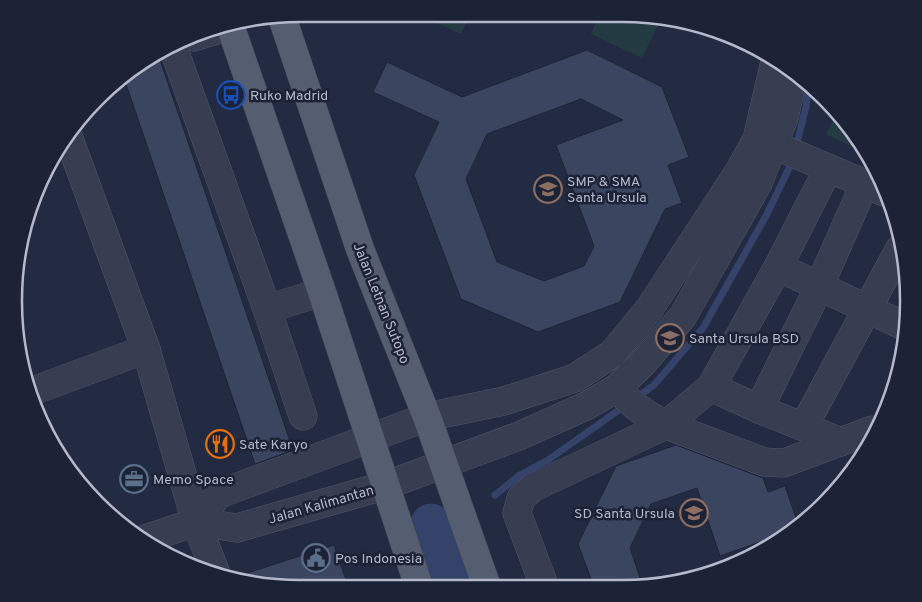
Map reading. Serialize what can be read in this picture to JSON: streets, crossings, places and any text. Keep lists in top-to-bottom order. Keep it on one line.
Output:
{"streets":{"main road":["Jalan Letnan Sutopo"],"street":["Jalan Kalimantan"]},"crossings":[["Jalan Letnan Sutopo","Jalan Kalimantan"]],"places":{"bus stop":["Ruko Madrid"],"school or university":["SMP & SMA Santa Ursula","Santa Ursula BSD","SD Santa Ursula"],"restaurant":["Sate Karyo"],"office":["Memo Space"],"public building":["Pos Indonesia"]}}
